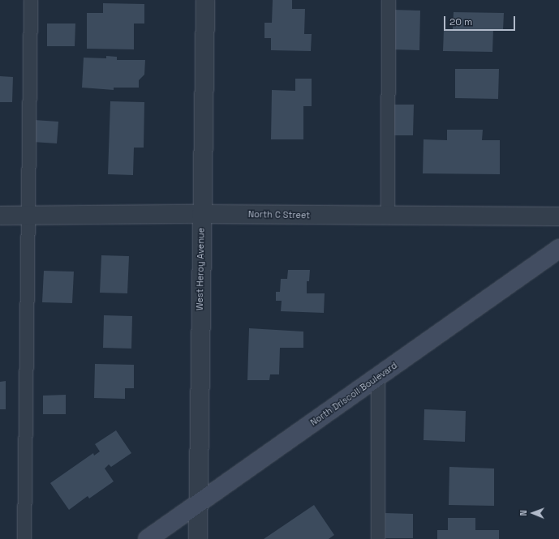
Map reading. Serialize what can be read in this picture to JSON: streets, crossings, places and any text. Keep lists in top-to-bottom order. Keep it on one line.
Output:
{"streets":{"main road":["North Driscoll Boulevard"],"street":["North C Street","West Heroy Avenue"]},"crossings":[["North C Street","West Heroy Avenue"],["West Heroy Avenue","North Driscoll Boulevard"]],"scale_bar":"20 m","north":"left"}
